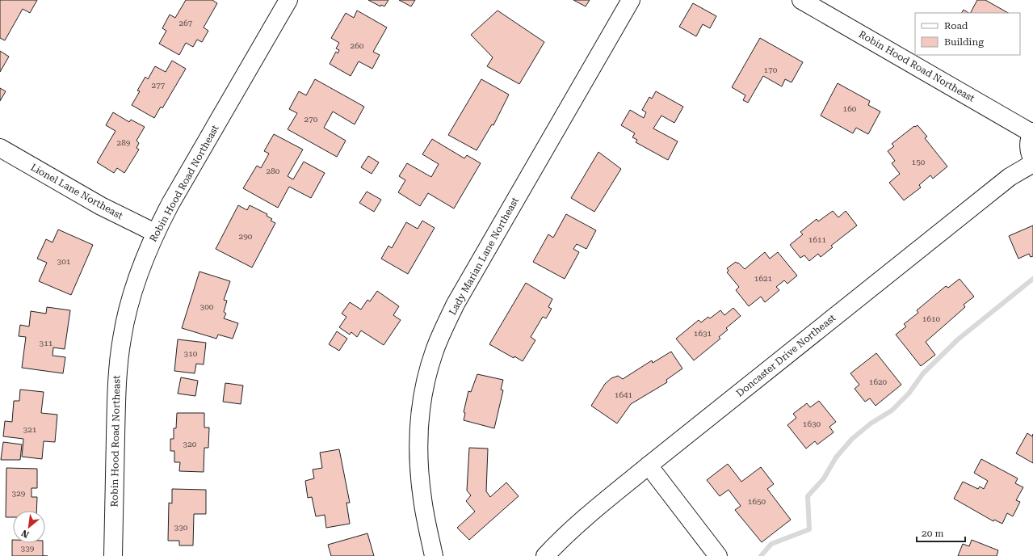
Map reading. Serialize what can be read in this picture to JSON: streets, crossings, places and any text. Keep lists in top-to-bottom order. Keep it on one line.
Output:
{"streets":{"street":["Robin Hood Road Northeast","Lionel Lane Northeast","Lady Marian Lane Northeast","Doncaster Drive Northeast"]},"crossings":[["Robin Hood Road Northeast","Lionel Lane Northeast"]],"house_numbers":["267","260","170","277","160","270","289","150","280","290","1611","301","1621","300","1610","1631","311","310","1620","1641","1630","321","320","329","1650","330","339"],"legend":["Road","Building"],"scale_bar":"20 m","north":"bottom left"}
